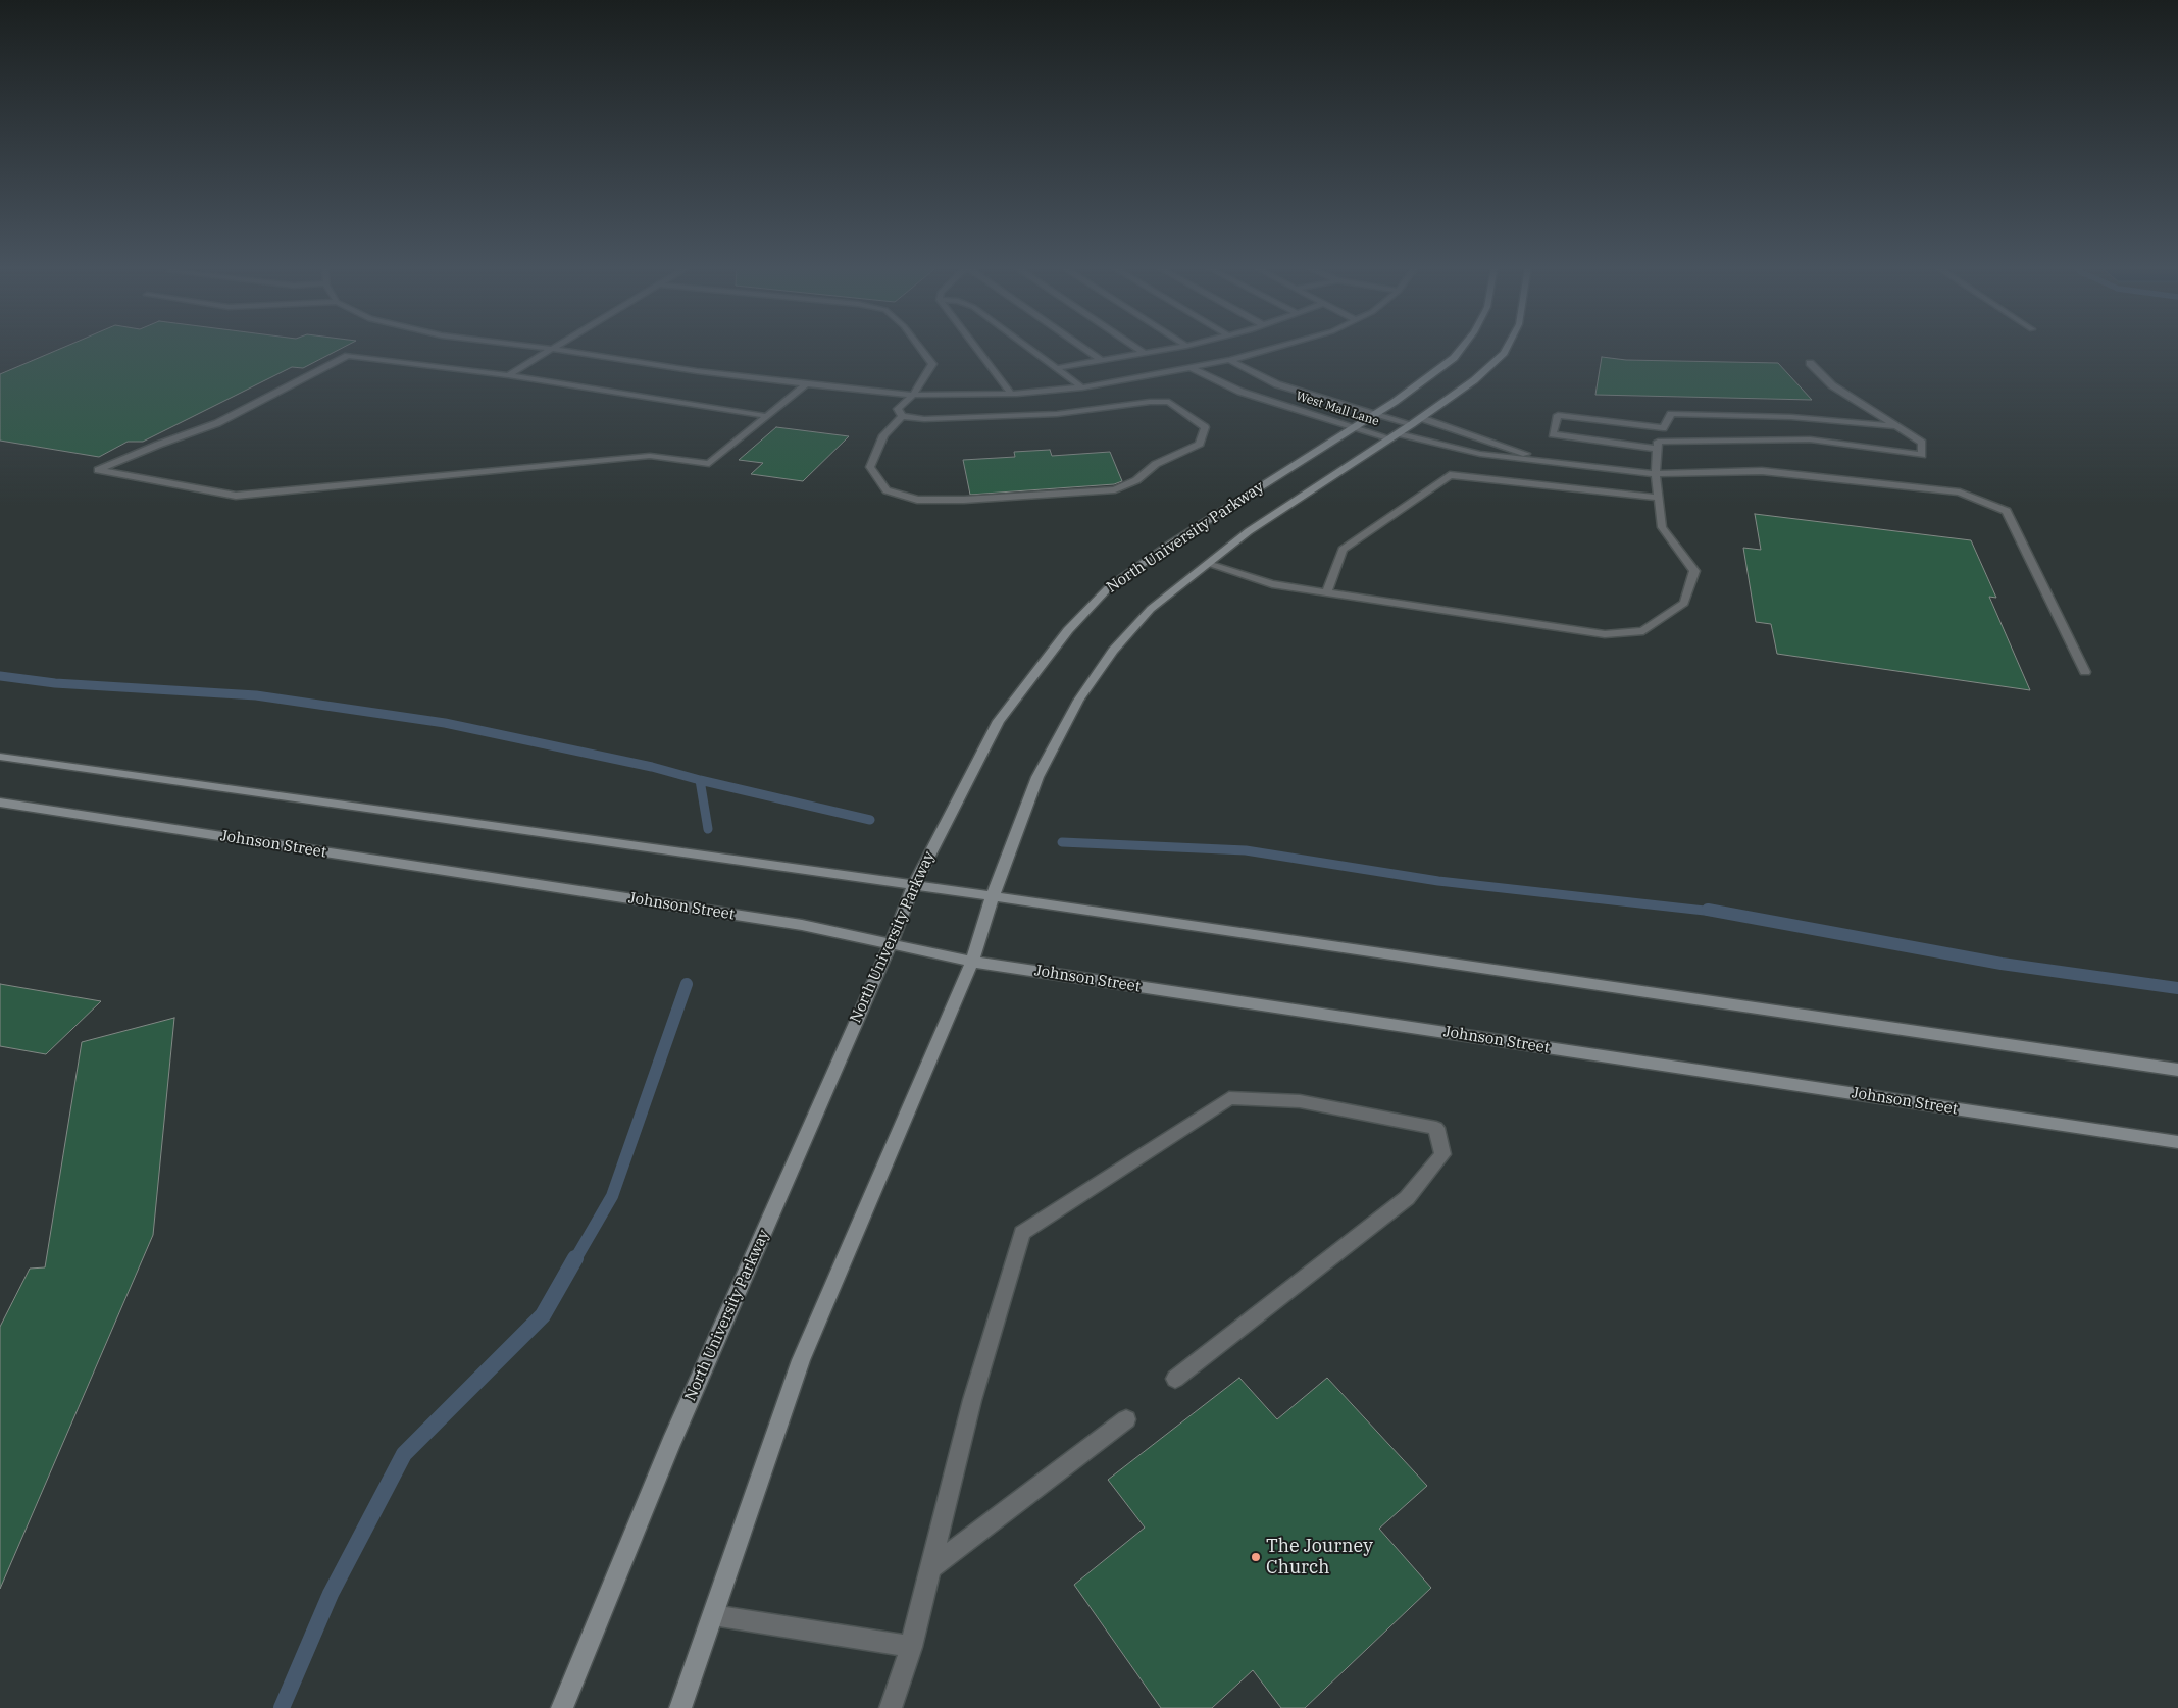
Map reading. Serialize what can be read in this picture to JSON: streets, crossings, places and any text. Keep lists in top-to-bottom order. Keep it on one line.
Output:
{"streets":{"main road":["North University Parkway","Johnson Street"],"street":["West Mall Lane"]},"crossings":[["West Mall Lane","North University Parkway"],["North University Parkway","Johnson Street"]],"places":["The Journey Church"]}
